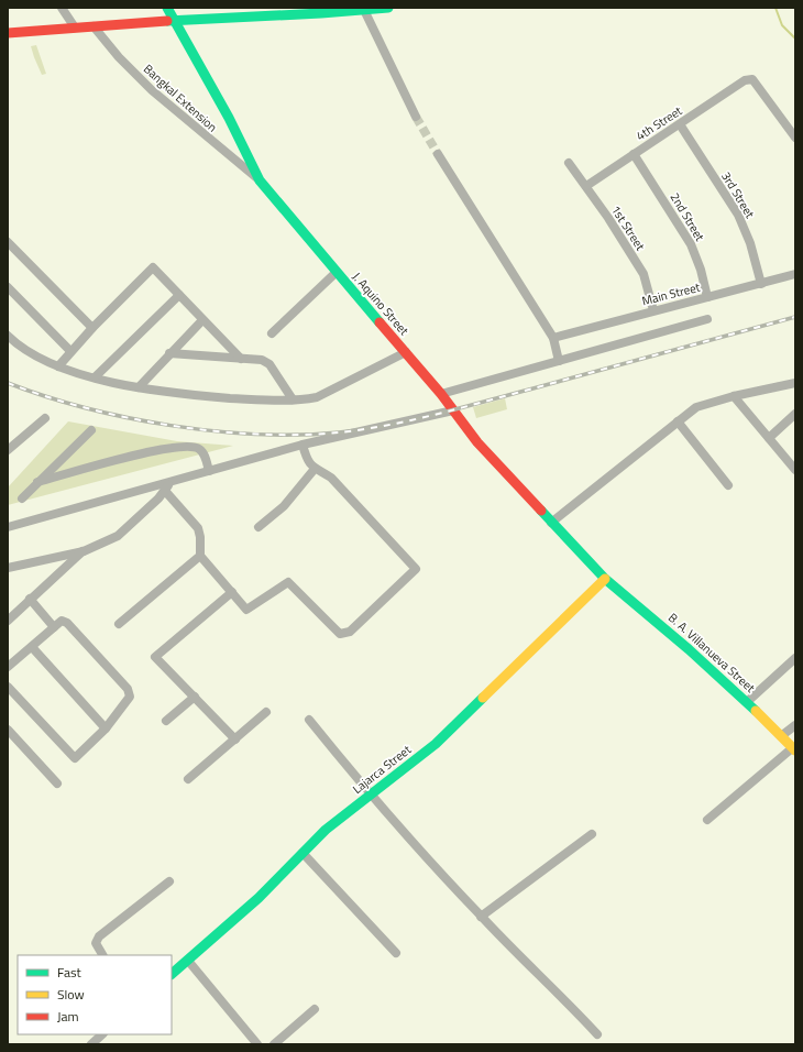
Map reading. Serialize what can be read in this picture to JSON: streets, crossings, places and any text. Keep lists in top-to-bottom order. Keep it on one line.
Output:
{"streets":{"street":["Bangkal Extension","4th Street","3rd Street","2nd Street","1st Street","Main Street","J. Aquino Street","B. A. Villanueva Street","Lajarca Street"]},"crossings":[["Bangkal Extension","J. Aquino Street"],["4th Street","3rd Street"],["4th Street","2nd Street"],["4th Street","1st Street"],["3rd Street","Main Street"],["2nd Street","Main Street"],["1st Street","Main Street"],["J. Aquino Street","B. A. Villanueva Street"],["J. Aquino Street","Lajarca Street"],["B. A. Villanueva Street","Lajarca Street"]],"legend":["Fast","Slow","Jam"]}
